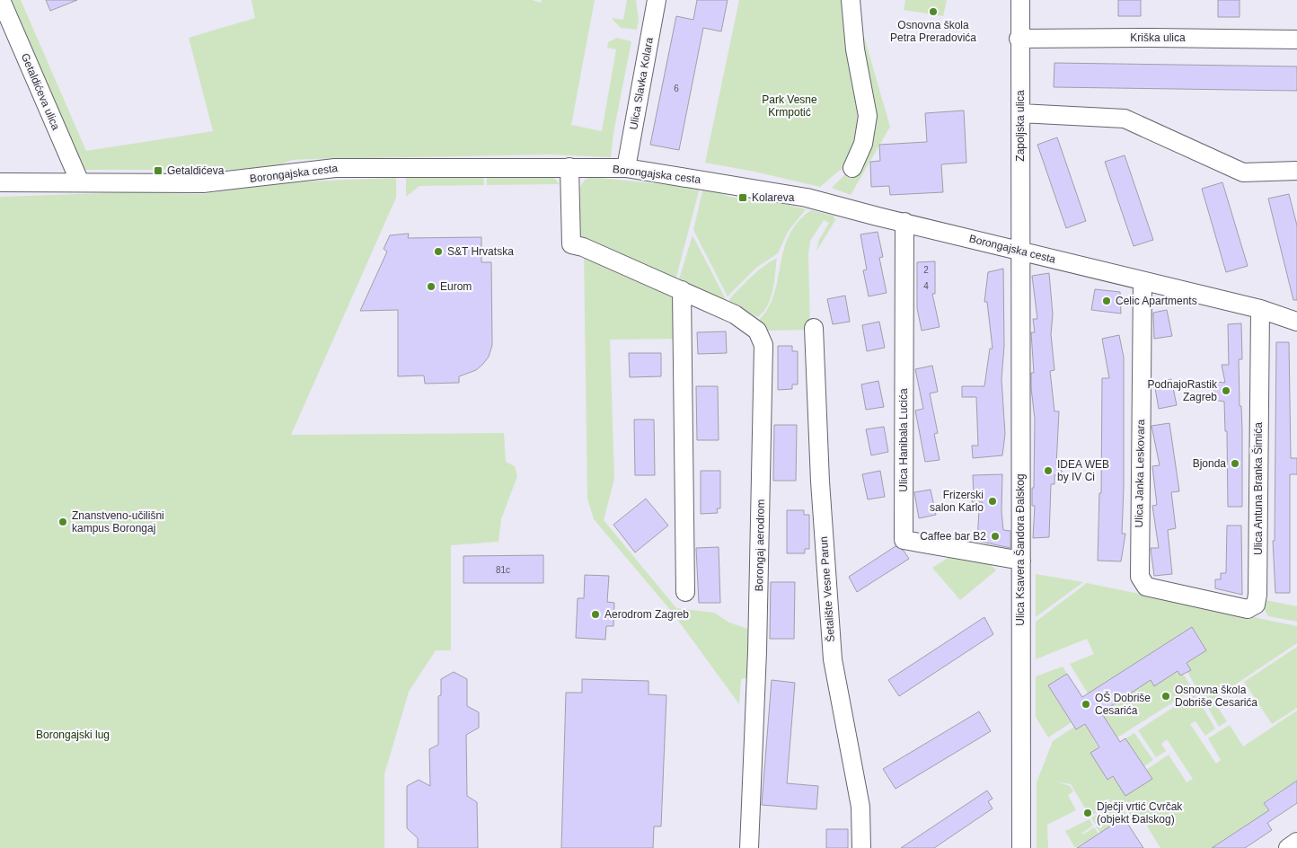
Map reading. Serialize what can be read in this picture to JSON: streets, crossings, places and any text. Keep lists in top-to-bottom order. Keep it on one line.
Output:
{"streets":{"street":["Kriška ulica","Ulica Slavka Kolara","Getaldićeva ulica","Zapoljska ulica","Borongajska cesta","Ulica Hanibala Lucića","Ulica Janka Leskovara","Ulica Antuna Branka Šimića","Borongaj aerodrom","Ulica Ksavera Šandora Đalskog","Šetalište Vesne Parun"]},"crossings":[["Kriška ulica","Zapoljska ulica"],["Ulica Slavka Kolara","Borongajska cesta"],["Getaldićeva ulica","Borongajska cesta"],["Zapoljska ulica","Borongajska cesta"],["Zapoljska ulica","Ulica Ksavera Šandora Đalskog"],["Borongajska cesta","Ulica Hanibala Lucića"],["Borongajska cesta","Ulica Janka Leskovara"],["Borongajska cesta","Ulica Antuna Branka Šimića"],["Borongajska cesta","Borongaj aerodrom"],["Borongajska cesta","Ulica Ksavera Šandora Đalskog"],["Ulica Hanibala Lucića","Ulica Ksavera Šandora Đalskog"],["Ulica Janka Leskovara","Ulica Antuna Branka Šimića"]],"parks":["Park Vesne Krmpotić","Borongajski lug"],"places":{"other":["Osnovna škola Petra Preradovića","S&T Hrvatska","Eurom","Celic Apartments","PodnajoRastik Zagreb","Bjonda","IDEA WEB by IV Ci","Frizerski salon Karlo","Znanstveno-učilišni kampus Borongaj","Caffee bar B2","Aerodrom Zagreb","Osnovna škola Dobriše Cesarića","OŠ Dobriše Cesarića","Dječji vrtić Cvrčak (objekt Đalskog)"],"transit":["Getaldićeva","Kolareva"]},"house_numbers":["6","2","4","81c"]}
